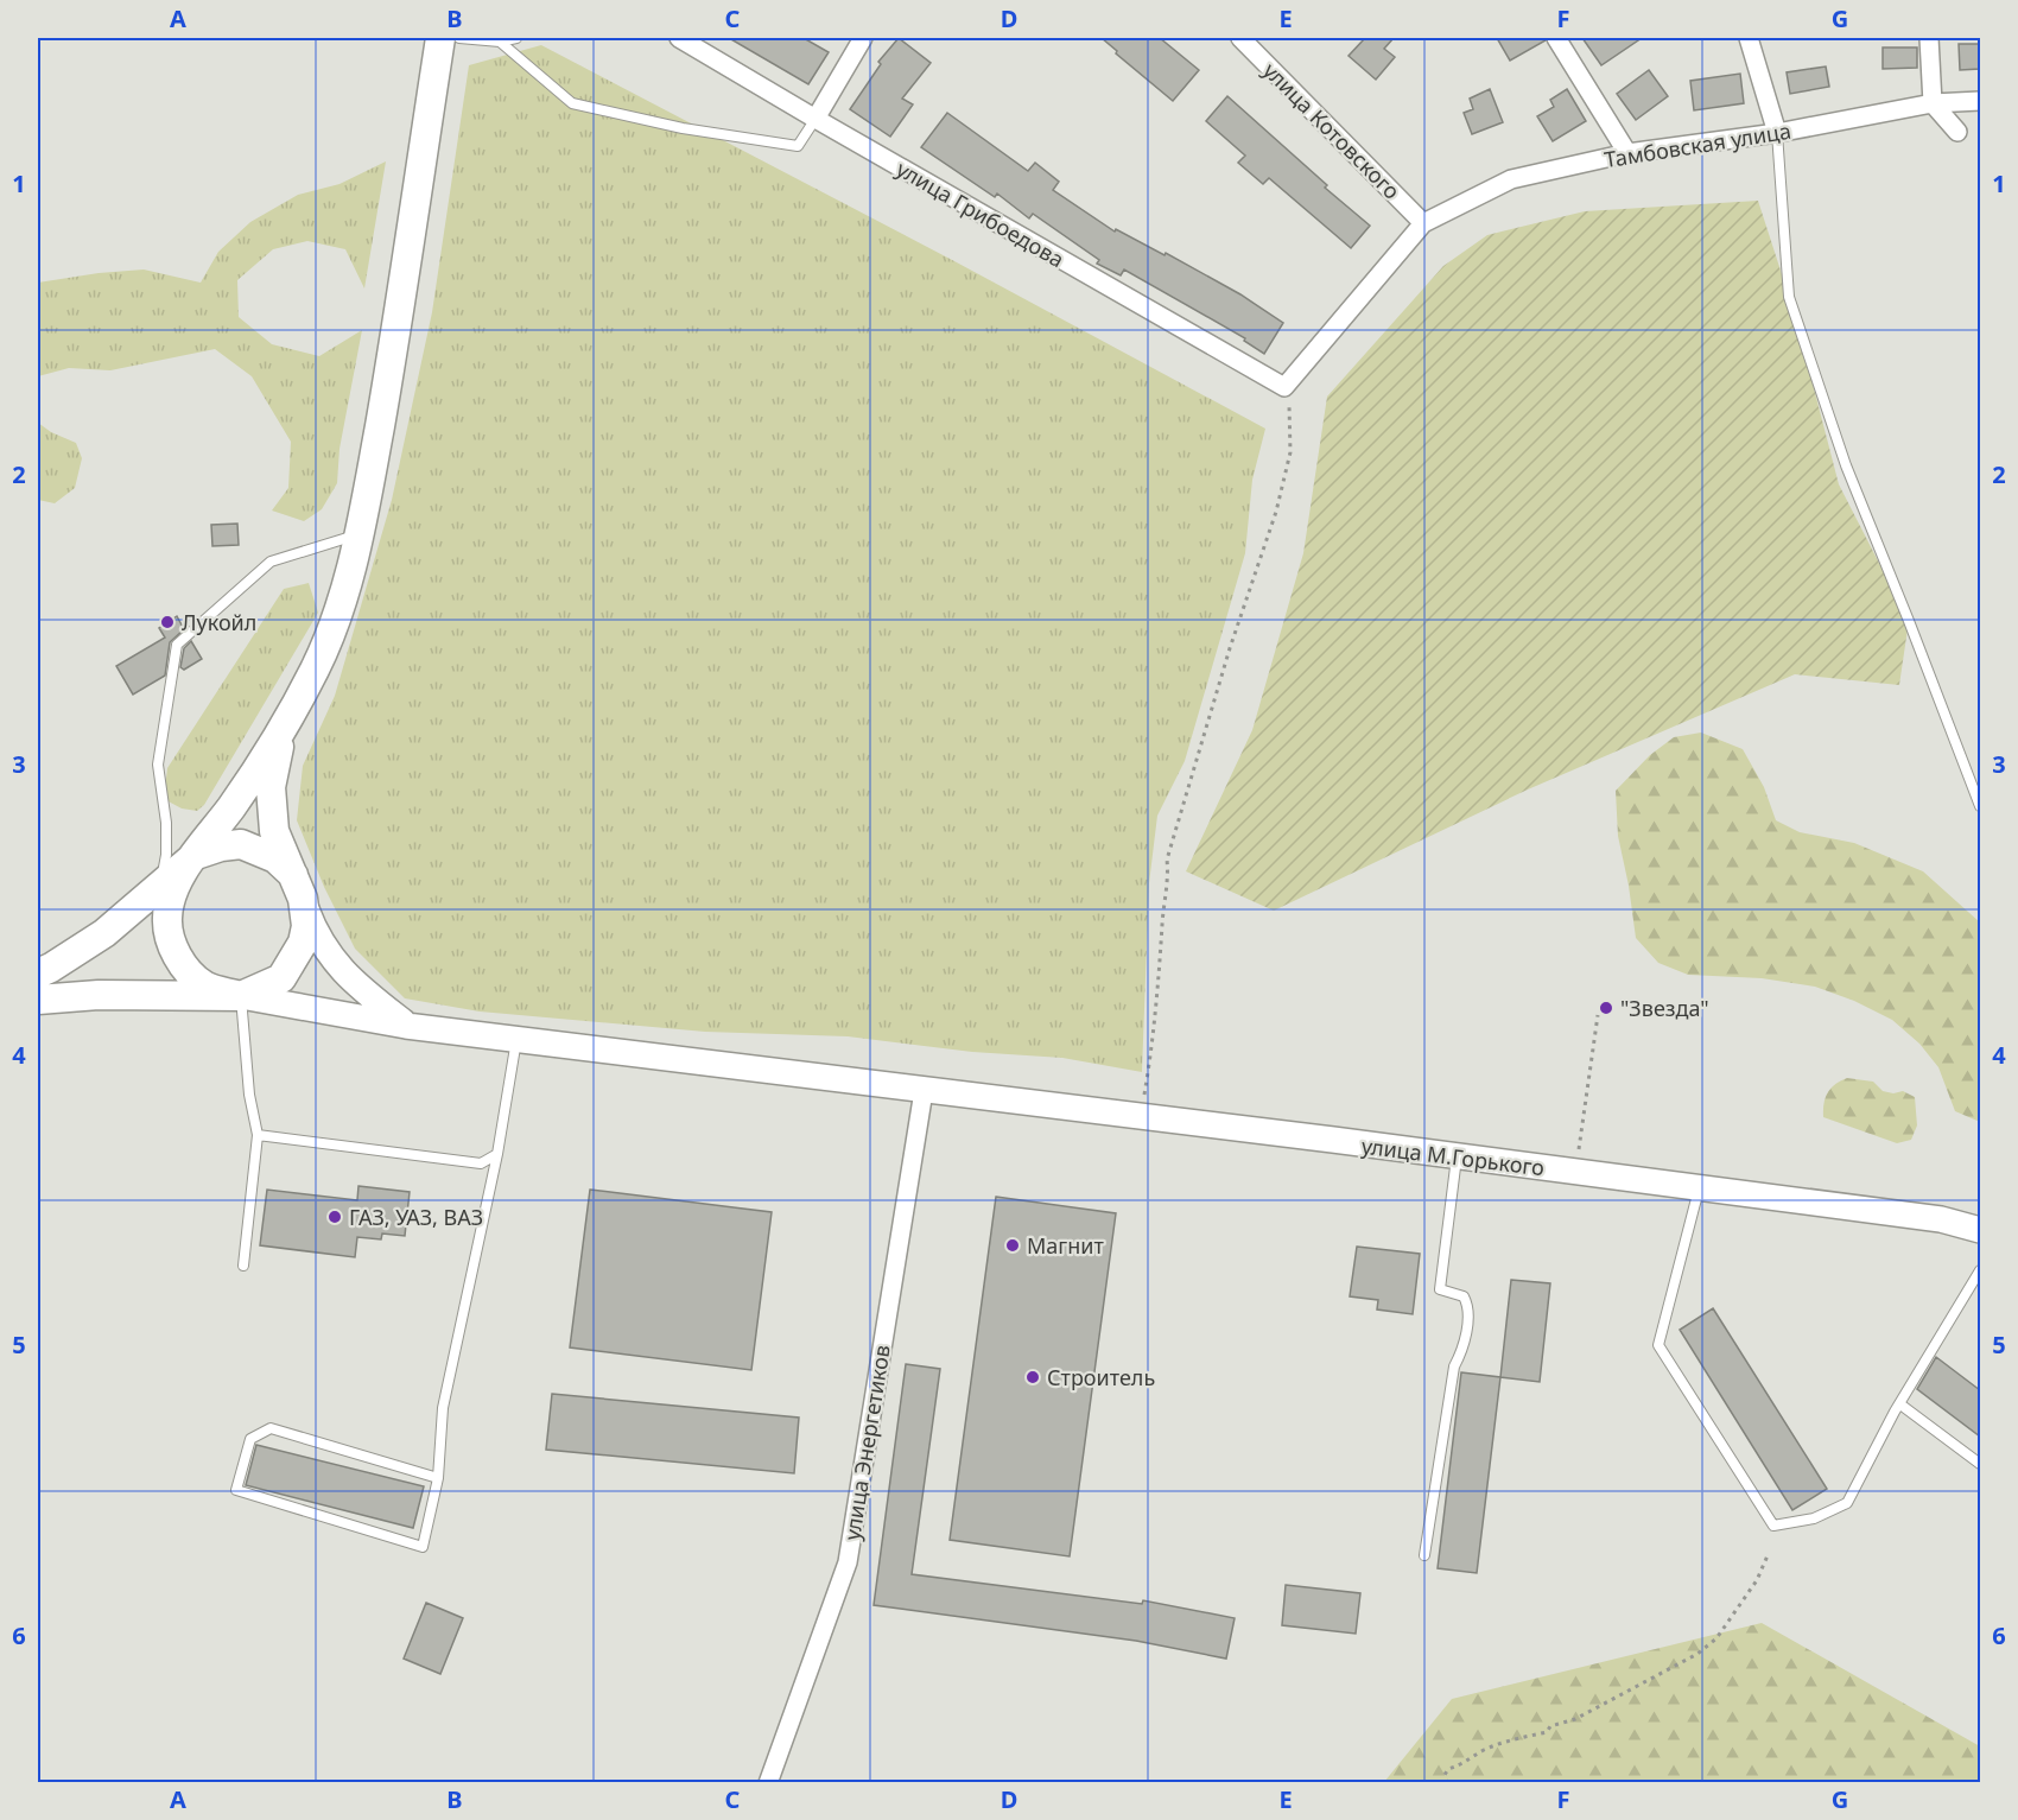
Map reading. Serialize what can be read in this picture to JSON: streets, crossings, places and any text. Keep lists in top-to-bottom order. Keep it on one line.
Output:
{"streets":{"main road":["улица М.Горького"],"street":["улица Котовского","Тамбовская улица","улица Грибоедова","улица Энергетиков"]},"crossings":[["улица Котовского","Тамбовская улица"],["улица М.Горького","улица Энергетиков"]],"places":["Лукойл","\"Звезда\"","ГАЗ, УАЗ, ВАЗ","Магнит","Строитель"],"grid":{"columns":["A","B","C","D","E","F","G"],"rows":["1","2","3","4","5","6"]}}
